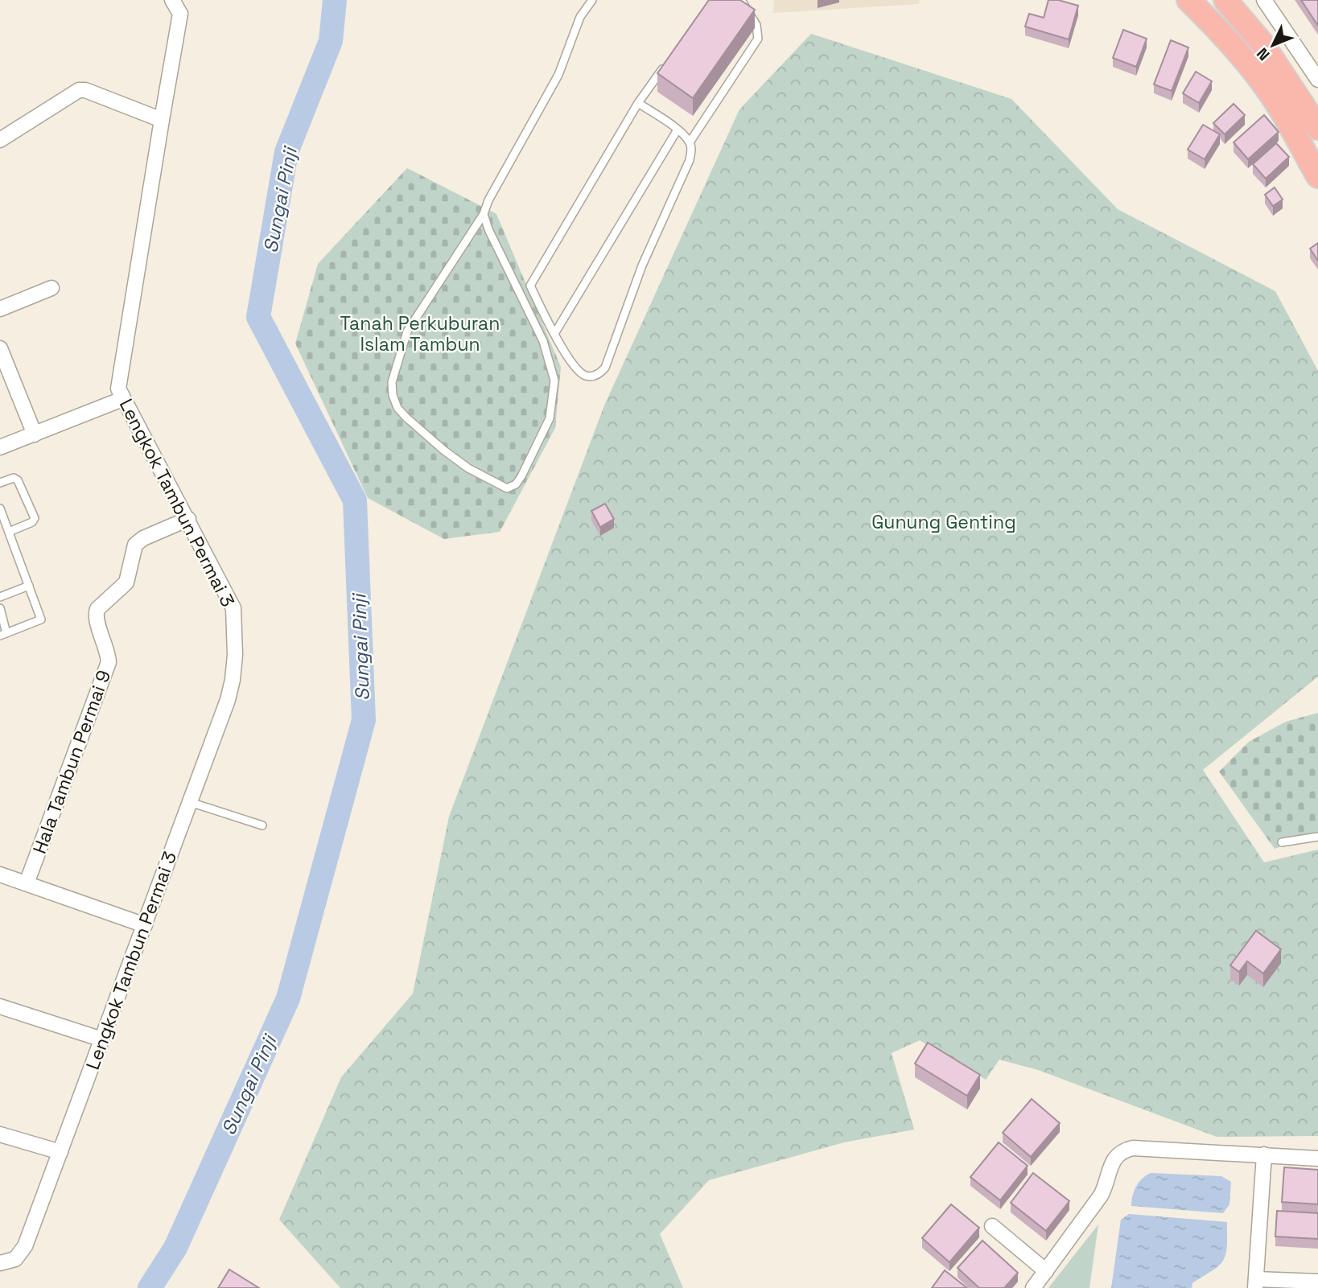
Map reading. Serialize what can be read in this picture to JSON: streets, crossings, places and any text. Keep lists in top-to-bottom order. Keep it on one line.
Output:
{"streets":{"street":["Lengkok Tambun Permai 3","Hala Tambun Permai 9"]},"crossings":[["Lengkok Tambun Permai 3","Hala Tambun Permai 9"]],"water":["Sungai Pinji"],"parks":["Tanah Perkuburan Islam Tambun","Gunung Genting"],"north":"bottom left"}
